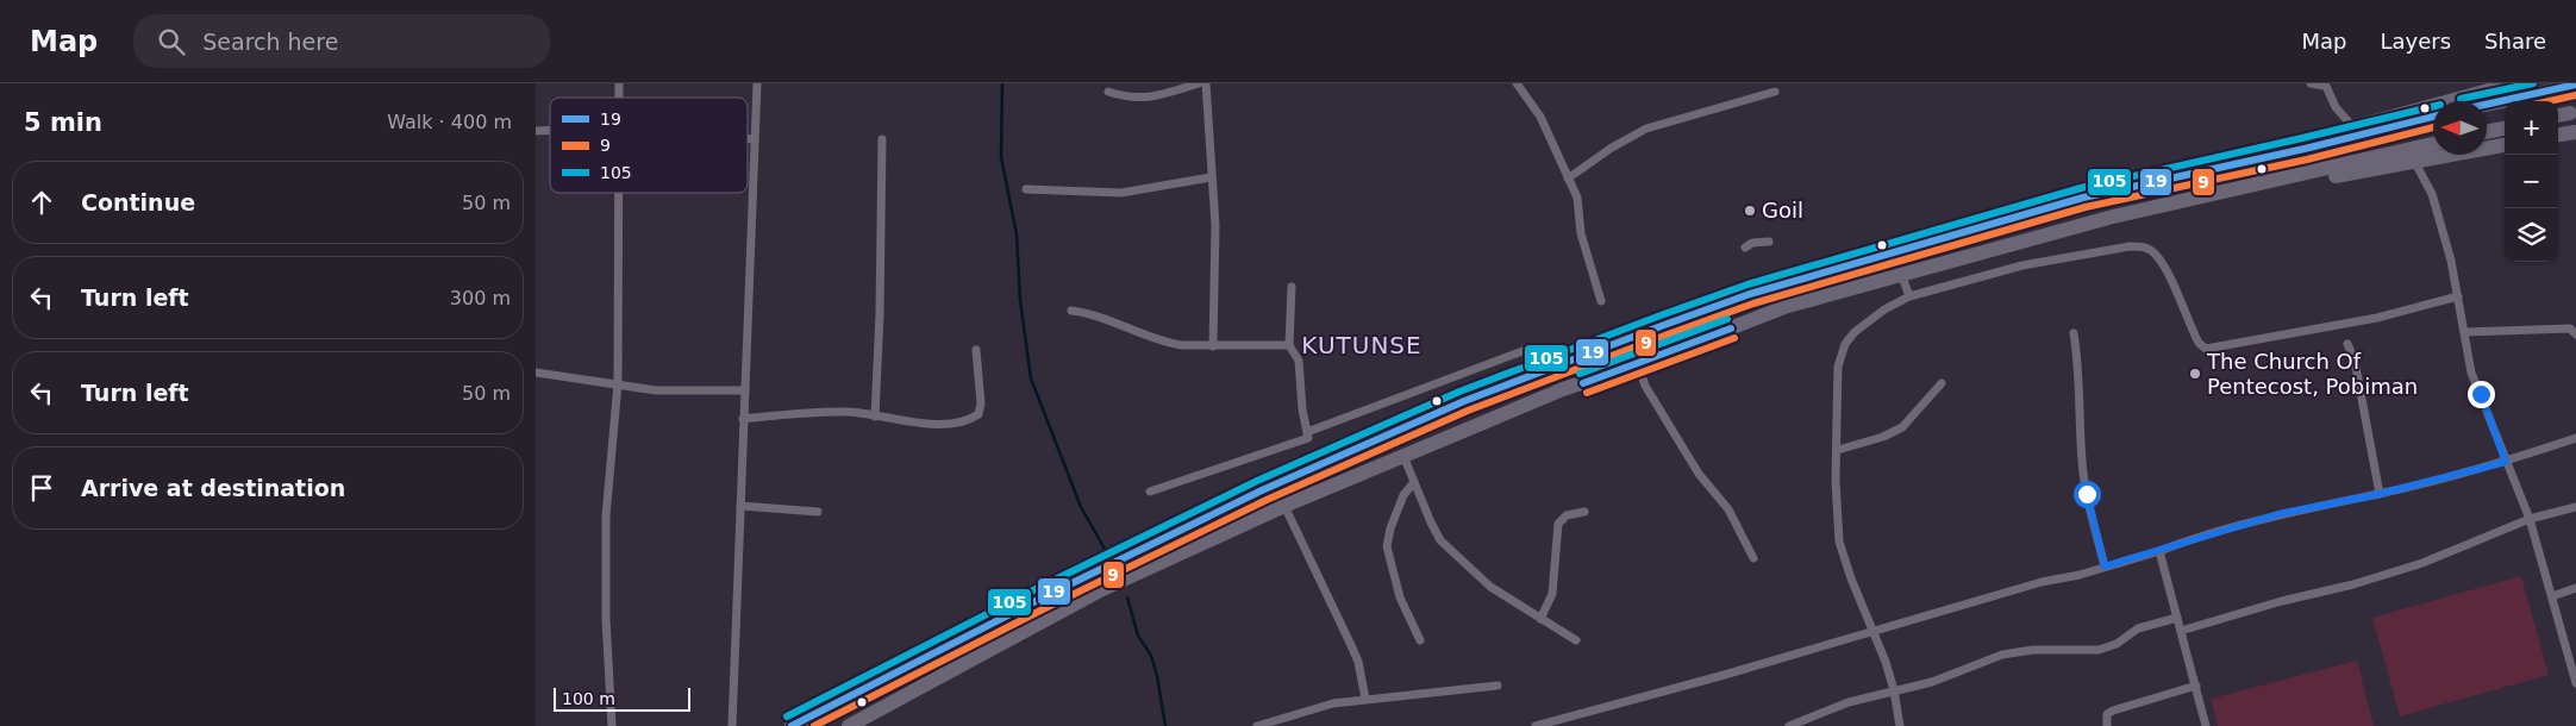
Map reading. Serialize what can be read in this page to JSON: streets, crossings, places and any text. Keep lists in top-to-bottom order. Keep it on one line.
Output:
{"districts":["KUTUNSE"],"places":["Goil","The Church Of Pentecost, Pobiman"],"lines":["transit line 105","transit line 19","transit line 9"],"legend":["19","9","105"],"scale_bar":"100 m","north":"left","page":{"header":"Map","search":"Search here","nav":["Map","Layers","Share"],"heading":["5 min","Walk · 400 m"],"map_buttons":["+","−"],"list":[["Continue","50 m"],["Turn left","300 m"],["Turn left","50 m"],"Arrive at destination"],"scale":"100 m"}}
